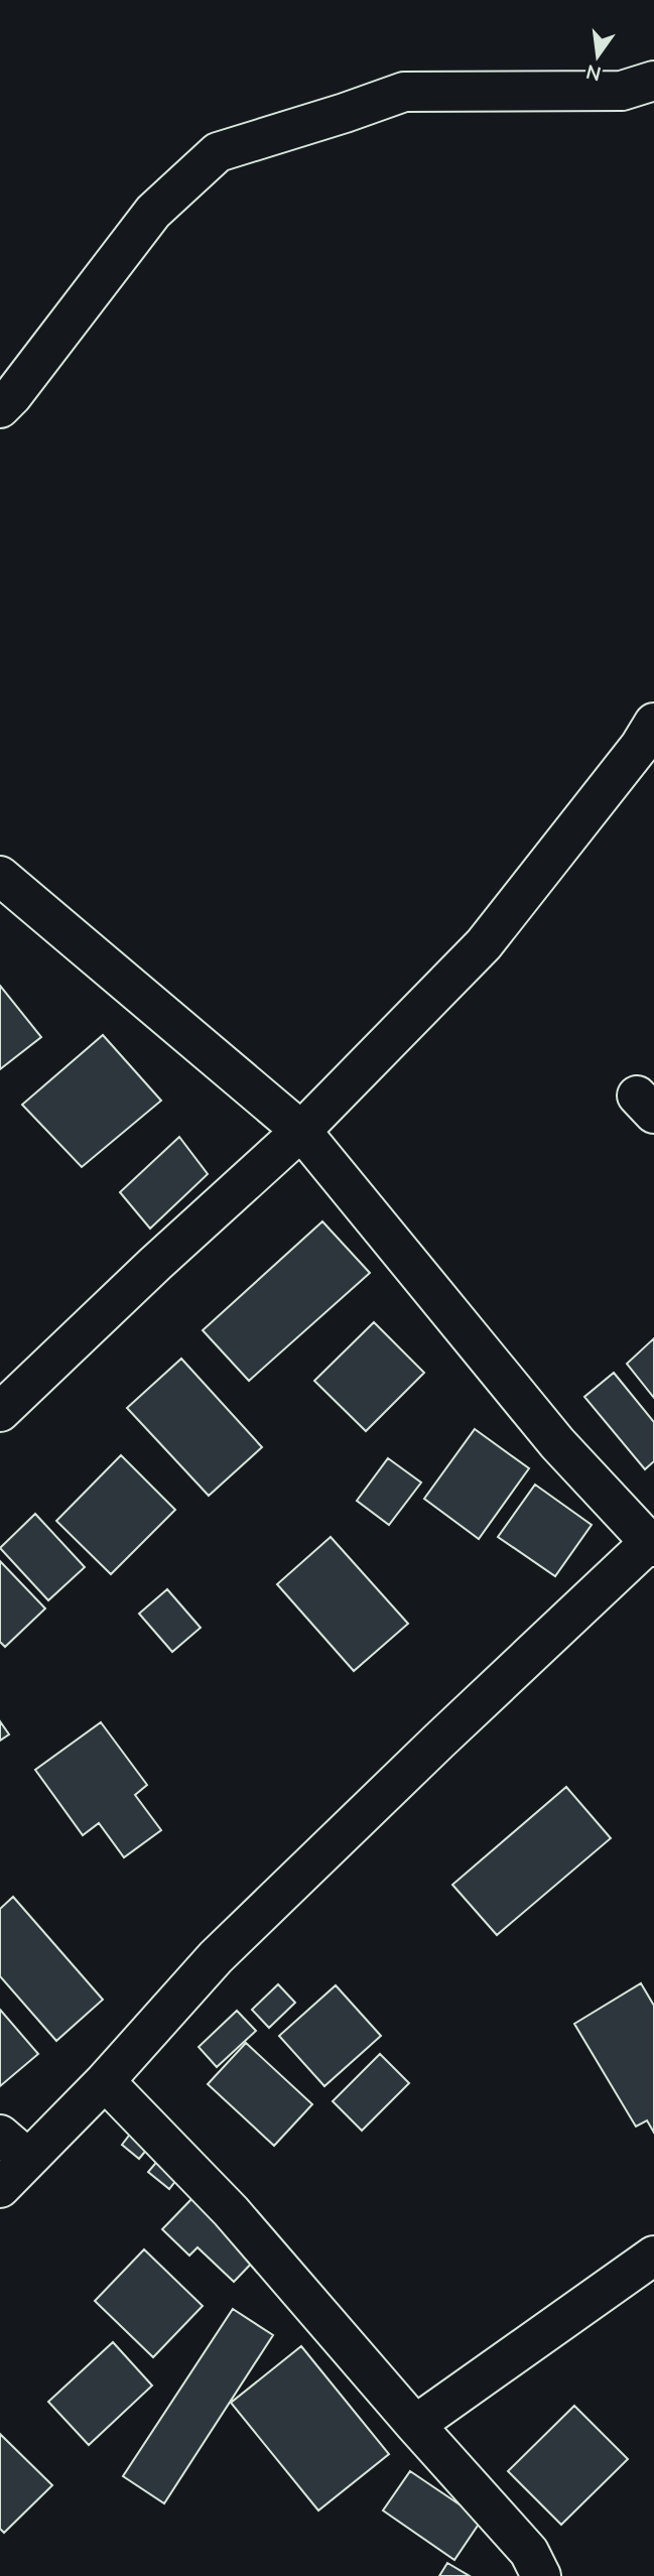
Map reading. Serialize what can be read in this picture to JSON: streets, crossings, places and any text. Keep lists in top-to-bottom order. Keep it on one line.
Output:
{"north":"bottom"}
